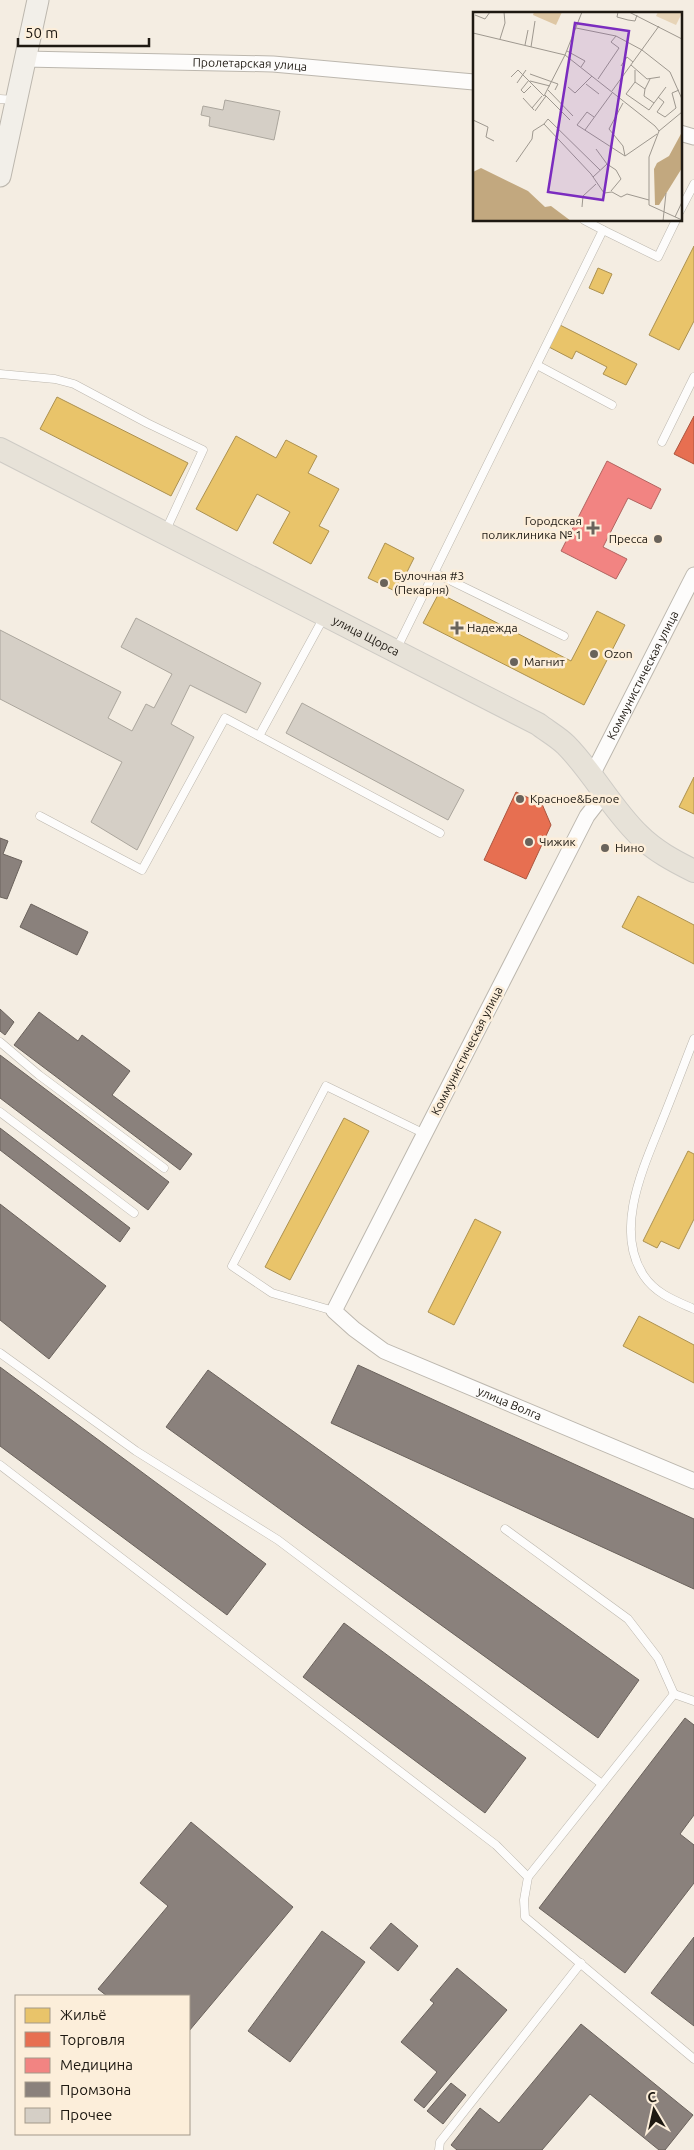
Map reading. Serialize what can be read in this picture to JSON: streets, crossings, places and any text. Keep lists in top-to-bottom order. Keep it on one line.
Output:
{"streets":{"main road":["улица Щорса"],"street":["Пролетарская улица","Коммунистическая улица","улица Волга"]},"crossings":[["улица Щорса","Коммунистическая улица"],["Коммунистическая улица","улица Волга"]],"places":{"health":["Городская поликлиника № 1","Надежда"],"other":["Пресса","Булочная #3 (Пекарня)","Ozon","Магнит","Красное&Белое","Чижик","Нино"]},"legend":["Жильё","Торговля","Медицина","Промзона","Прочее"],"scale_bar":"50 m","north":"top"}
